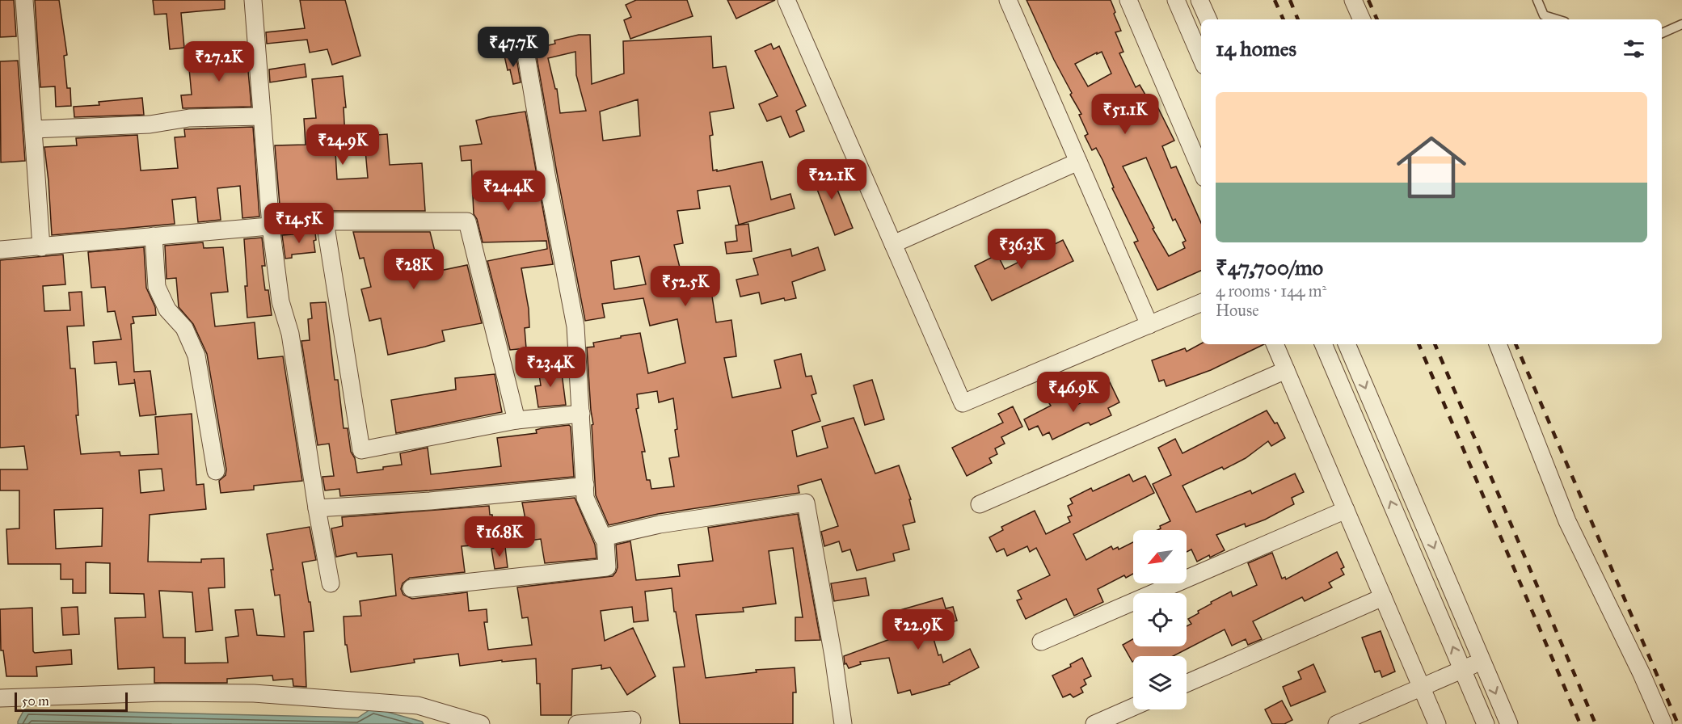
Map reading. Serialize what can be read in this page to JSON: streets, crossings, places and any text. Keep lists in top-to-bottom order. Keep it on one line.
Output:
{"scale_bar":"50 m","north":"bottom left","page":{"heading":"14 homes","price":["₹47.7K","₹27.2K","₹51.1K","₹24.9K","₹22.1K","₹24.4K","₹14.5K","₹36.3K","₹28K","₹52.5K","₹23.4K","₹46.9K","₹16.8K","₹22.9K"],"list":[{"name":"₹47,700/mo","note":"4 rooms · 144 m² · House"}],"scale":"50 m"}}
